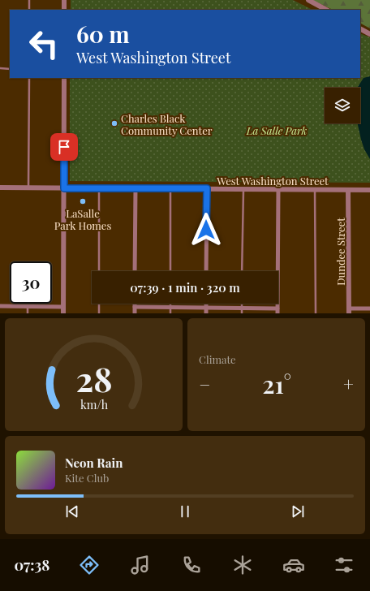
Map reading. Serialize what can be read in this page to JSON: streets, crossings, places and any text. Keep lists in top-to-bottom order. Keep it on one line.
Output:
{"streets":{"street":["West Washington Street","Dundee Street"]},"crossings":[["West Washington Street","Dundee Street"]],"parks":["La Salle Park"],"places":["Charles Black Community Center","LaSalle Park Homes"],"page":{"turn":["60 m","West Washington Street"],"limit":"30","trip":"07:39 · 1 min · 320 m","tile":"Climate","heat":["−","21°","+"],"song":["Neon Rain","Kite Club"],"tabs":"07:38","gauge":["28","km/h"]}}
